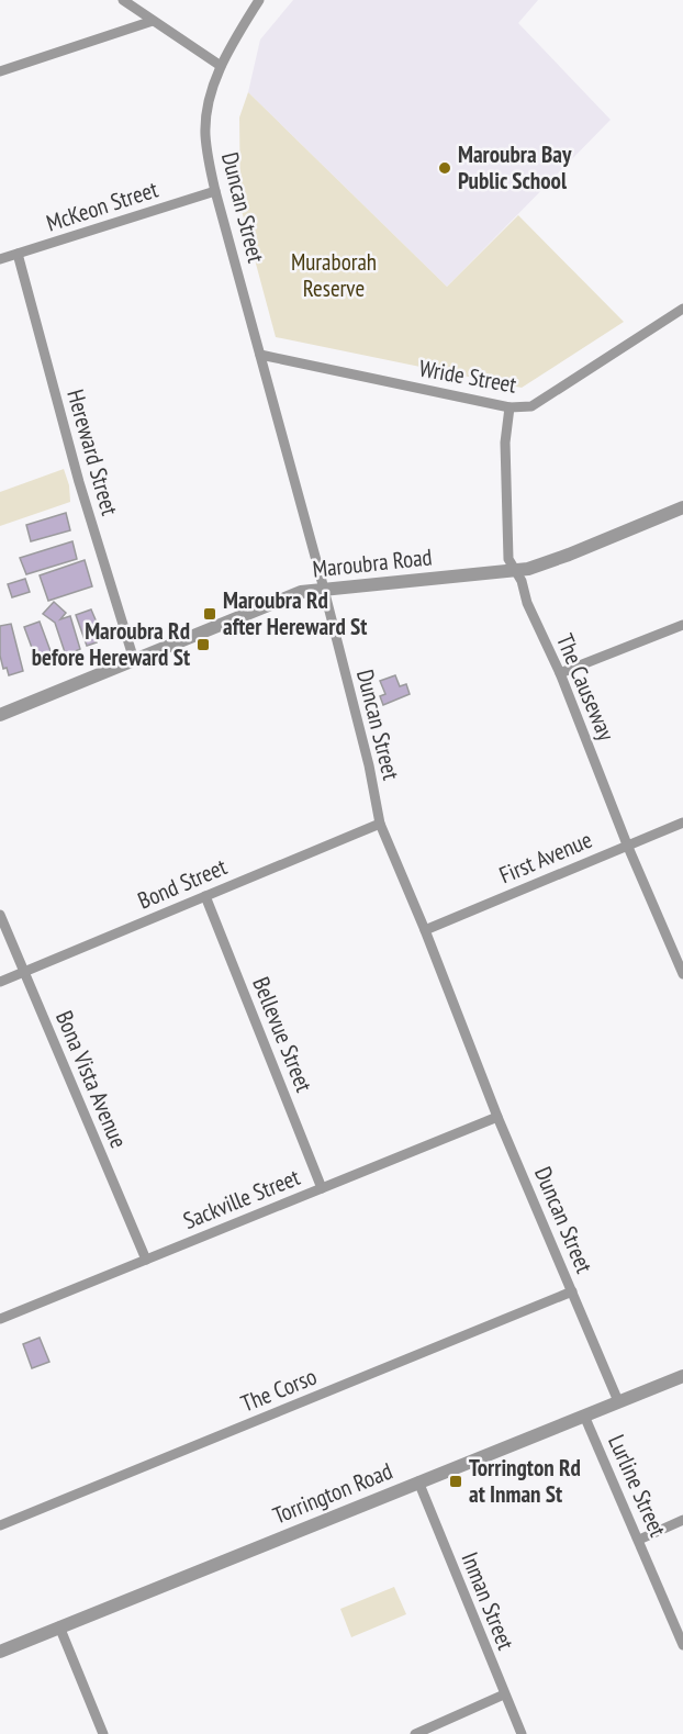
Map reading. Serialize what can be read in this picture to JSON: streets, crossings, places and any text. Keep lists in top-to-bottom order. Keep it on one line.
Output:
{"streets":{"street":["McKeon Street","Duncan Street","Wride Street","Hereward Street","Maroubra Road","The Causeway","First Avenue","Bond Street","Bellevue Street","Bona Vista Avenue","Sackville Street","The Corso","Lurline Street","Torrington Road","Inman Street"]},"crossings":[["McKeon Street","Duncan Street"],["McKeon Street","Hereward Street"],["Duncan Street","Wride Street"],["Duncan Street","Maroubra Road"],["Duncan Street","First Avenue"],["Duncan Street","Bond Street"],["Duncan Street","Sackville Street"],["Duncan Street","The Corso"],["Duncan Street","Torrington Road"],["Wride Street","The Causeway"],["Hereward Street","Maroubra Road"],["Maroubra Road","The Causeway"],["The Causeway","First Avenue"],["Bond Street","Bellevue Street"],["Bond Street","Bona Vista Avenue"],["Bellevue Street","Sackville Street"],["Bona Vista Avenue","Sackville Street"],["Lurline Street","Torrington Road"],["Torrington Road","Inman Street"]],"parks":["Muraborah Reserve"],"places":{"other":["Maroubra Bay Public School"],"transit":["Maroubra Rd after Hereward St","Maroubra Rd before Hereward St","Torrington Rd at Inman St"]}}
